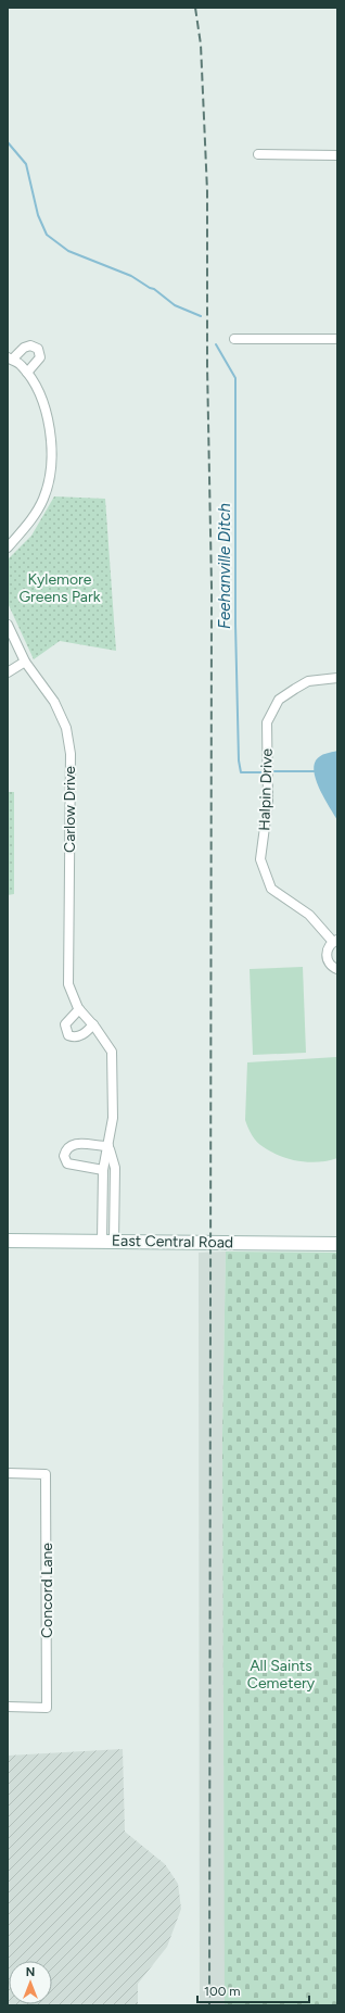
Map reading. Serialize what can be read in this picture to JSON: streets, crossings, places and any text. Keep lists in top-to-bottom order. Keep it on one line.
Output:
{"streets":{"main road":["East Central Road"],"street":["Halpin Drive","Carlow Drive","Concord Lane"]},"crossings":[["Carlow Drive","East Central Road"]],"water":["Feehanville Ditch"],"parks":["Kylemore Greens Park","All Saints Cemetery"],"scale_bar":"100 m","north":"top"}
